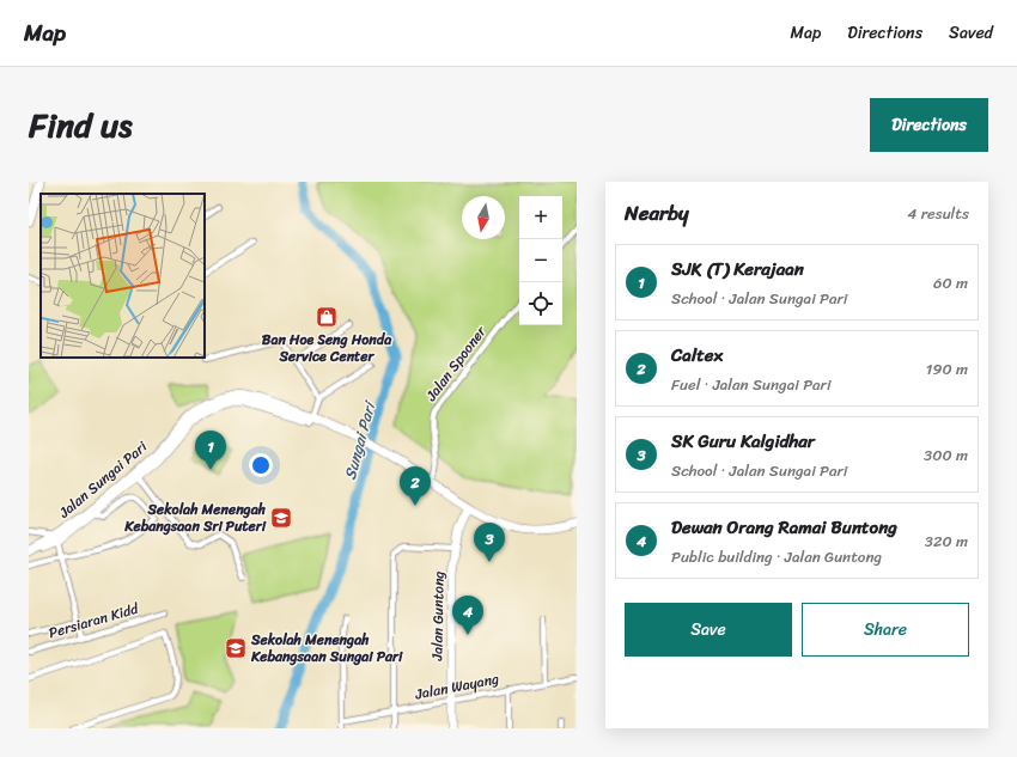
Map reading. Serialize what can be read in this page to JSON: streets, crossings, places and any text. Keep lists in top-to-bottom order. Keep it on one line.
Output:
{"streets":{"main road":["Jalan Sungai Pari","Jalan Guntong"],"street":["Jalan Spooner","Persiaran Kidd","Jalan Wayang"]},"crossings":[["Jalan Spooner","Jalan Sungai Pari"],["Jalan Sungai Pari","Jalan Guntong"],["Jalan Guntong","Jalan Wayang"]],"water":["Sungai Pari"],"places":{"shop":["Ban Hoe Seng Honda Service Center"],"school or university":["Sekolah Menengah Kebangsaan Sri Puteri","Sekolah Menengah Kebangsaan Sungai Pari"]},"north":"bottom","page":{"header":"Map","nav":["Map","Directions","Saved"],"title":"Find us","buttons":["Directions",["Save","Share"]],"heading":["Nearby","4 results"],"map_buttons":["+","−"],"list":[{"mark":"1","name":"SJK (T) Kerajaan","note":"School · Jalan Sungai Pari","value":"60 m"},{"mark":"2","name":"Caltex","note":"Fuel · Jalan Sungai Pari","value":"190 m"},{"mark":"3","name":"SK Guru Kalgidhar","note":"School · Jalan Sungai Pari","value":"300 m"},{"mark":"4","name":"Dewan Orang Ramai Buntong","note":"Public building · Jalan Guntong","value":"320 m"}],"pins":["1","2","3","4"]}}
